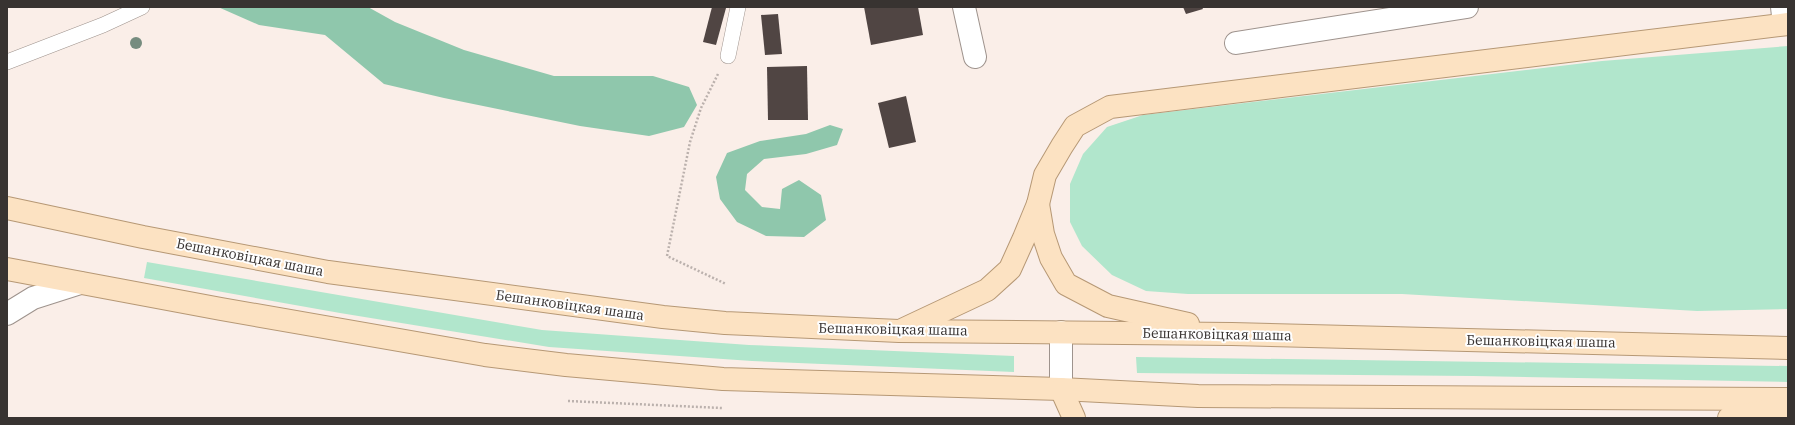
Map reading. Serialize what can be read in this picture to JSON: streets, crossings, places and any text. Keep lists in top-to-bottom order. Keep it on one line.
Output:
{"streets":{"main road":["Бешанковіцкая шаша"]}}
